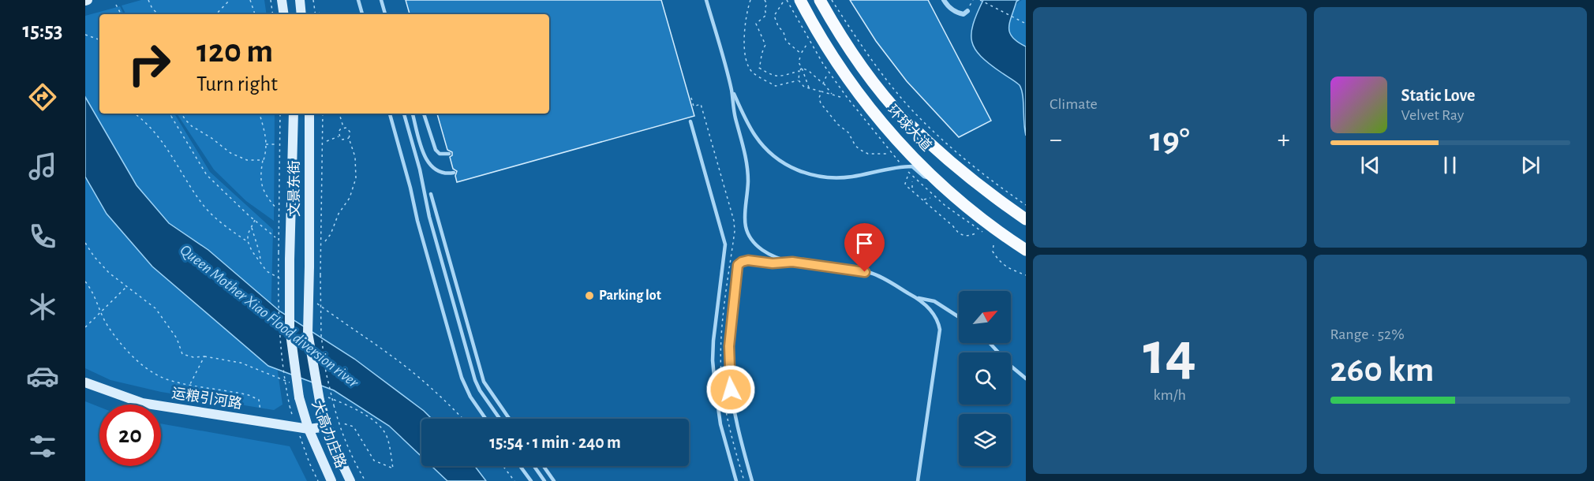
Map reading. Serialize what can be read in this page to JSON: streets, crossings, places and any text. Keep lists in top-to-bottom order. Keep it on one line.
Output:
{"streets":{"main road":["环球大道","文景东街","运粮引河路","大高力庄路"]},"crossings":[["文景东街","大高力庄路"],["运粮引河路","大高力庄路"]],"water":["Queen Mother Xiao Flood diversion river"],"places":["Parking lot"],"north":"top right","page":{"tabs":"15:53","tile":["Climate",["14","km/h"],["Range · 52%","260 km"]],"turn":["120 m","Turn right"],"song":["Static Love","Velvet Ray"],"heat":["−","19°","+"],"limit":"20","trip":"15:54 · 1 min · 240 m"}}
